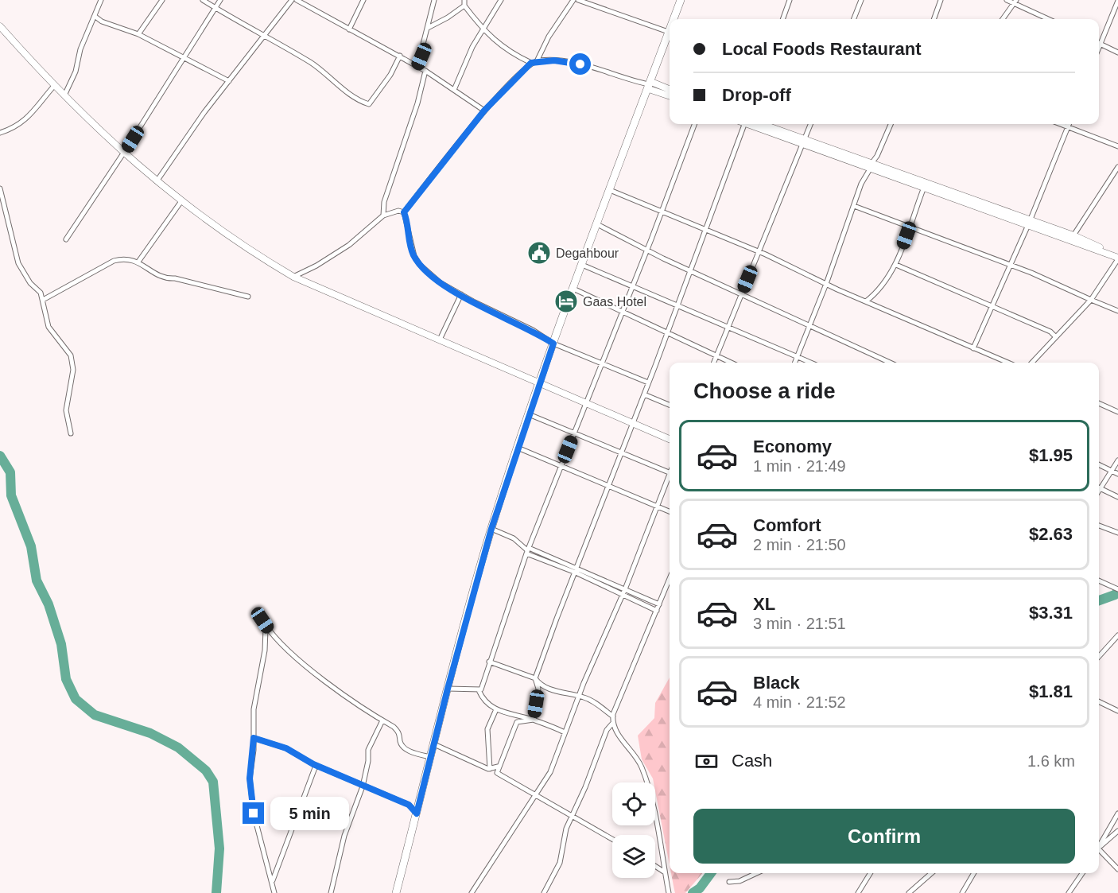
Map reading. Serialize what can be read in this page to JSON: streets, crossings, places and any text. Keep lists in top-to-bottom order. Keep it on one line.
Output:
{"places":{"public building":["Degahbour"],"hotel":["Gaas Hotel"]},"page":{"banner":["Local Foods Restaurant","Drop-off"],"heading":"Choose a ride","list":[{"name":"Economy","note":"1 min · 21:49","value":"$1.95"},{"name":"Comfort","note":"2 min · 21:50","value":"$2.63"},{"name":"XL","note":"3 min · 21:51","value":"$3.31"},{"name":"Black","note":"4 min · 21:52","value":"$1.81"}],"pay":["Cash","1.6 km"],"bubble":"5 min","buttons":"Confirm"}}
